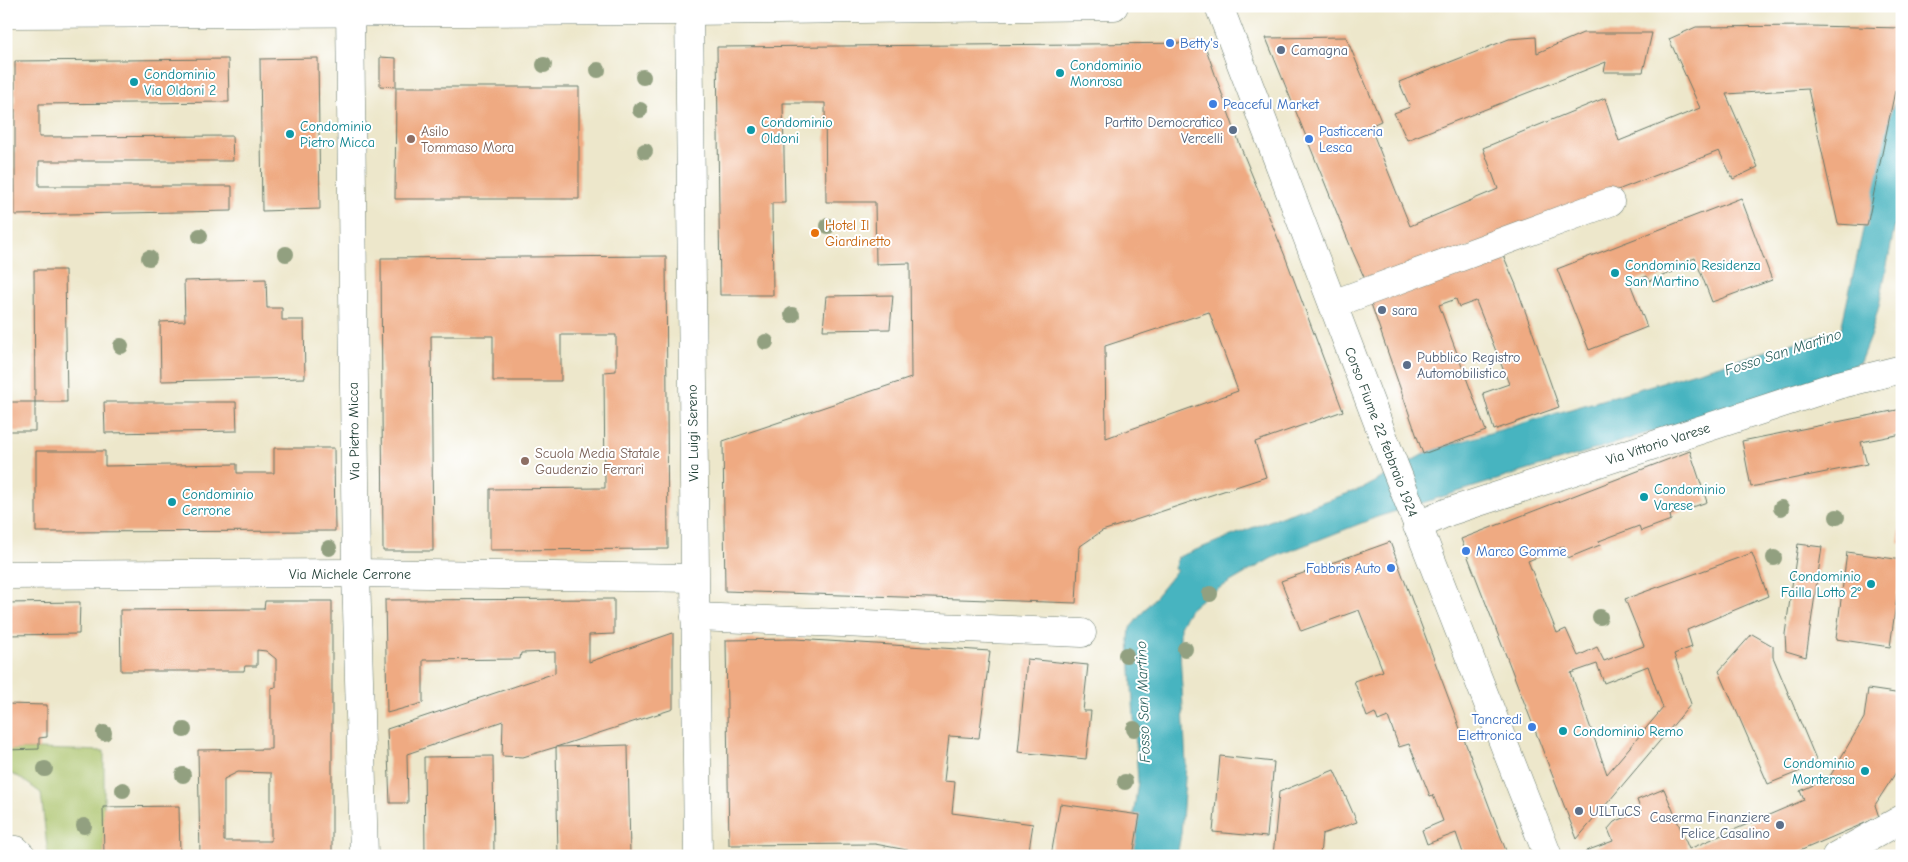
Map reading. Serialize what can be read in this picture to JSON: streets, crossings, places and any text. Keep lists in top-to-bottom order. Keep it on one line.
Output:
{"streets":{"street":["Via Pietro Micca","Corso Fiume 22 febbraio 1924","Via Luigi Sereno","Via Vittorio Varese","Via Michele Cerrone"]},"crossings":[["Via Pietro Micca","Via Michele Cerrone"],["Corso Fiume 22 febbraio 1924","Via Vittorio Varese"],["Via Luigi Sereno","Via Michele Cerrone"]],"water":["Fosso San Martino"],"places":["Betty's","Camagna","Condominio Monrosa","Condominio Via Oldoni 2","Peaceful Market","Condominio Oldoni","Partito Democratico Vercelli","Condominio Pietro Micca","Asilo Tommaso Mora","Pasticceria Lesca","Hotel Il Giardinetto","Condominio Residenza San Martino","sara","Pubblico Registro Automobilistico","Scuola Media Statale Gaudenzio Ferrari","Condominio Varese","Condominio Cerrone","Marco Gomme","Fabbris Auto","Condominio Failla Lotto 2°","Tancredi Elettronica","Condominio Remo","Condominio Monterosa","UILTuCS","Caserma Finanziere Felice Casalino"]}
